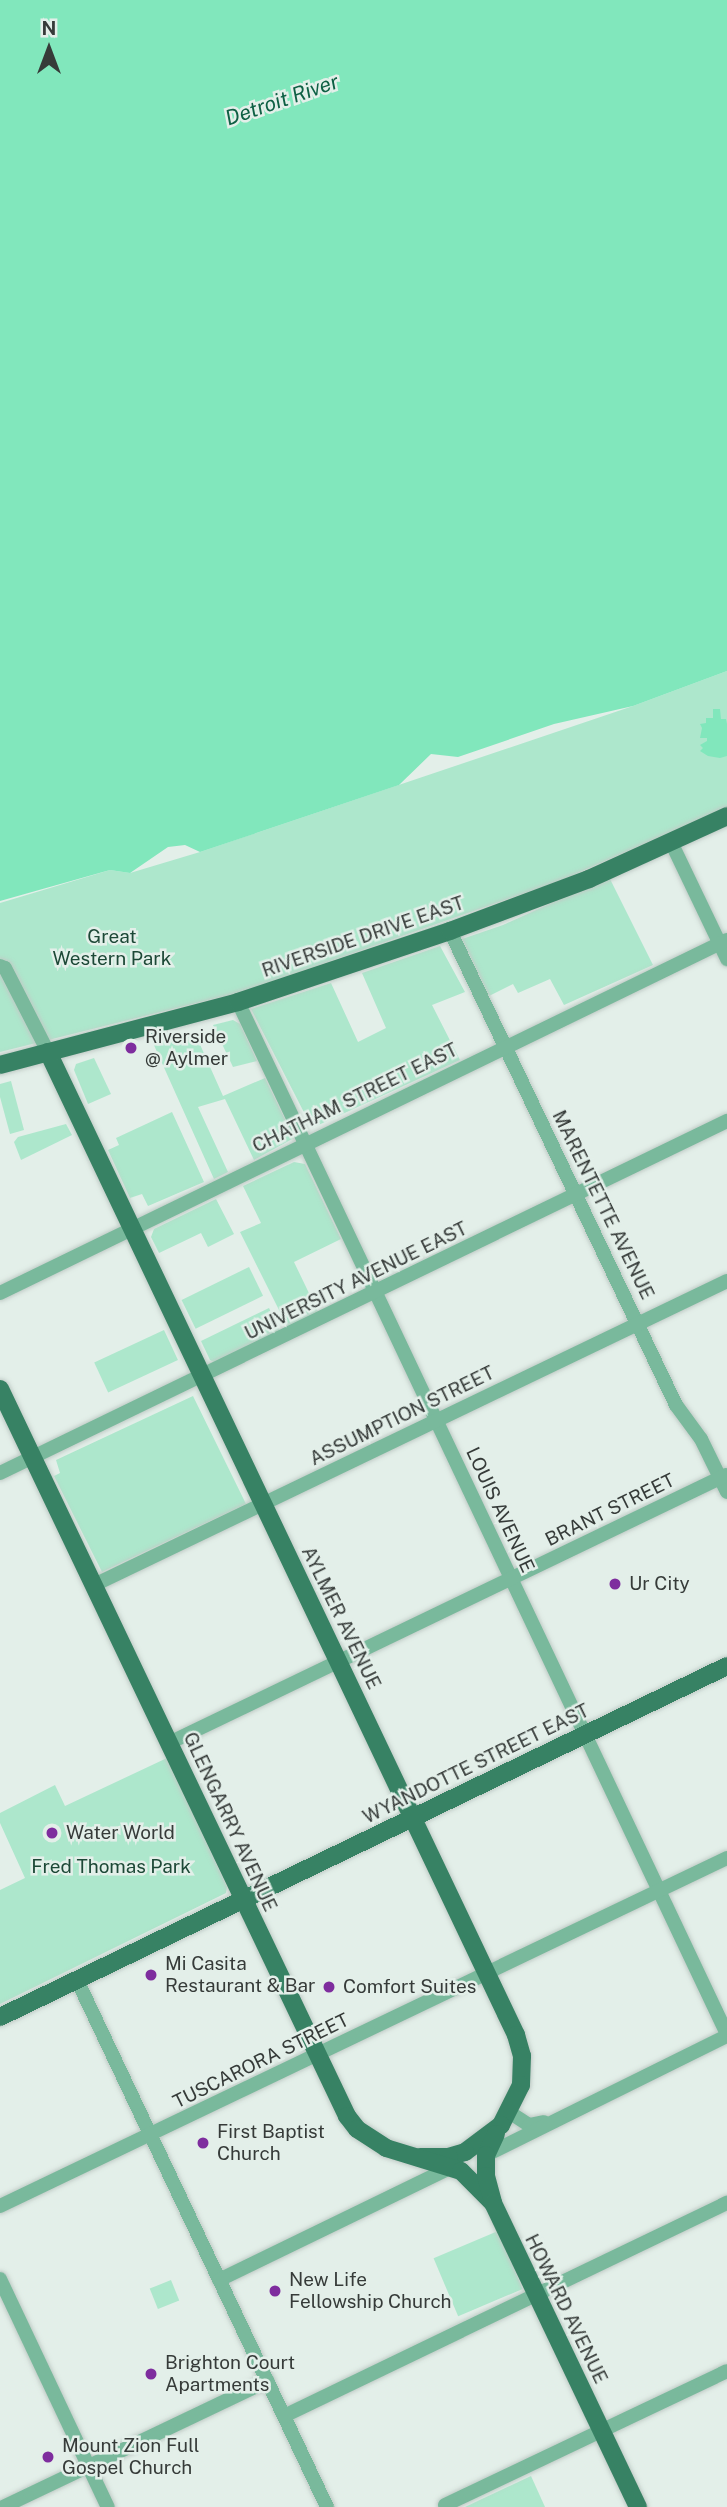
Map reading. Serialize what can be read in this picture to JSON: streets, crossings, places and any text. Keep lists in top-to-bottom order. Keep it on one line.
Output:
{"streets":{"main road":["RIVERSIDE DRIVE EAST","AYLMER AVENUE","WYANDOTTE STREET EAST","GLENGARRY AVENUE","HOWARD AVENUE"],"street":["CHATHAM STREET EAST","MARENTETTE AVENUE","UNIVERSITY AVENUE EAST","ASSUMPTION STREET","LOUIS AVENUE","BRANT STREET","TUSCARORA STREET"]},"crossings":[["RIVERSIDE DRIVE EAST","MARENTETTE AVENUE"],["RIVERSIDE DRIVE EAST","LOUIS AVENUE"],["RIVERSIDE DRIVE EAST","AYLMER AVENUE"],["CHATHAM STREET EAST","MARENTETTE AVENUE"],["CHATHAM STREET EAST","LOUIS AVENUE"],["CHATHAM STREET EAST","AYLMER AVENUE"],["MARENTETTE AVENUE","UNIVERSITY AVENUE EAST"],["MARENTETTE AVENUE","ASSUMPTION STREET"],["MARENTETTE AVENUE","BRANT STREET"],["UNIVERSITY AVENUE EAST","LOUIS AVENUE"],["UNIVERSITY AVENUE EAST","AYLMER AVENUE"],["UNIVERSITY AVENUE EAST","GLENGARRY AVENUE"],["ASSUMPTION STREET","LOUIS AVENUE"],["ASSUMPTION STREET","AYLMER AVENUE"],["ASSUMPTION STREET","GLENGARRY AVENUE"],["LOUIS AVENUE","BRANT STREET"],["LOUIS AVENUE","WYANDOTTE STREET EAST"],["LOUIS AVENUE","TUSCARORA STREET"],["BRANT STREET","AYLMER AVENUE"],["BRANT STREET","GLENGARRY AVENUE"],["AYLMER AVENUE","WYANDOTTE STREET EAST"],["AYLMER AVENUE","TUSCARORA STREET"],["WYANDOTTE STREET EAST","GLENGARRY AVENUE"],["GLENGARRY AVENUE","TUSCARORA STREET"],["GLENGARRY AVENUE","HOWARD AVENUE"]],"water":["Detroit River"],"parks":["Great Western Park","Fred Thomas Park"],"places":["Riverside @ Aylmer","Ur City","Water World","Mi Casita Restaurant & Bar","Comfort Suites","First Baptist Church","New Life Fellowship Church","Brighton Court Apartments","Mount Zion Full Gospel Church"],"north":"top"}
